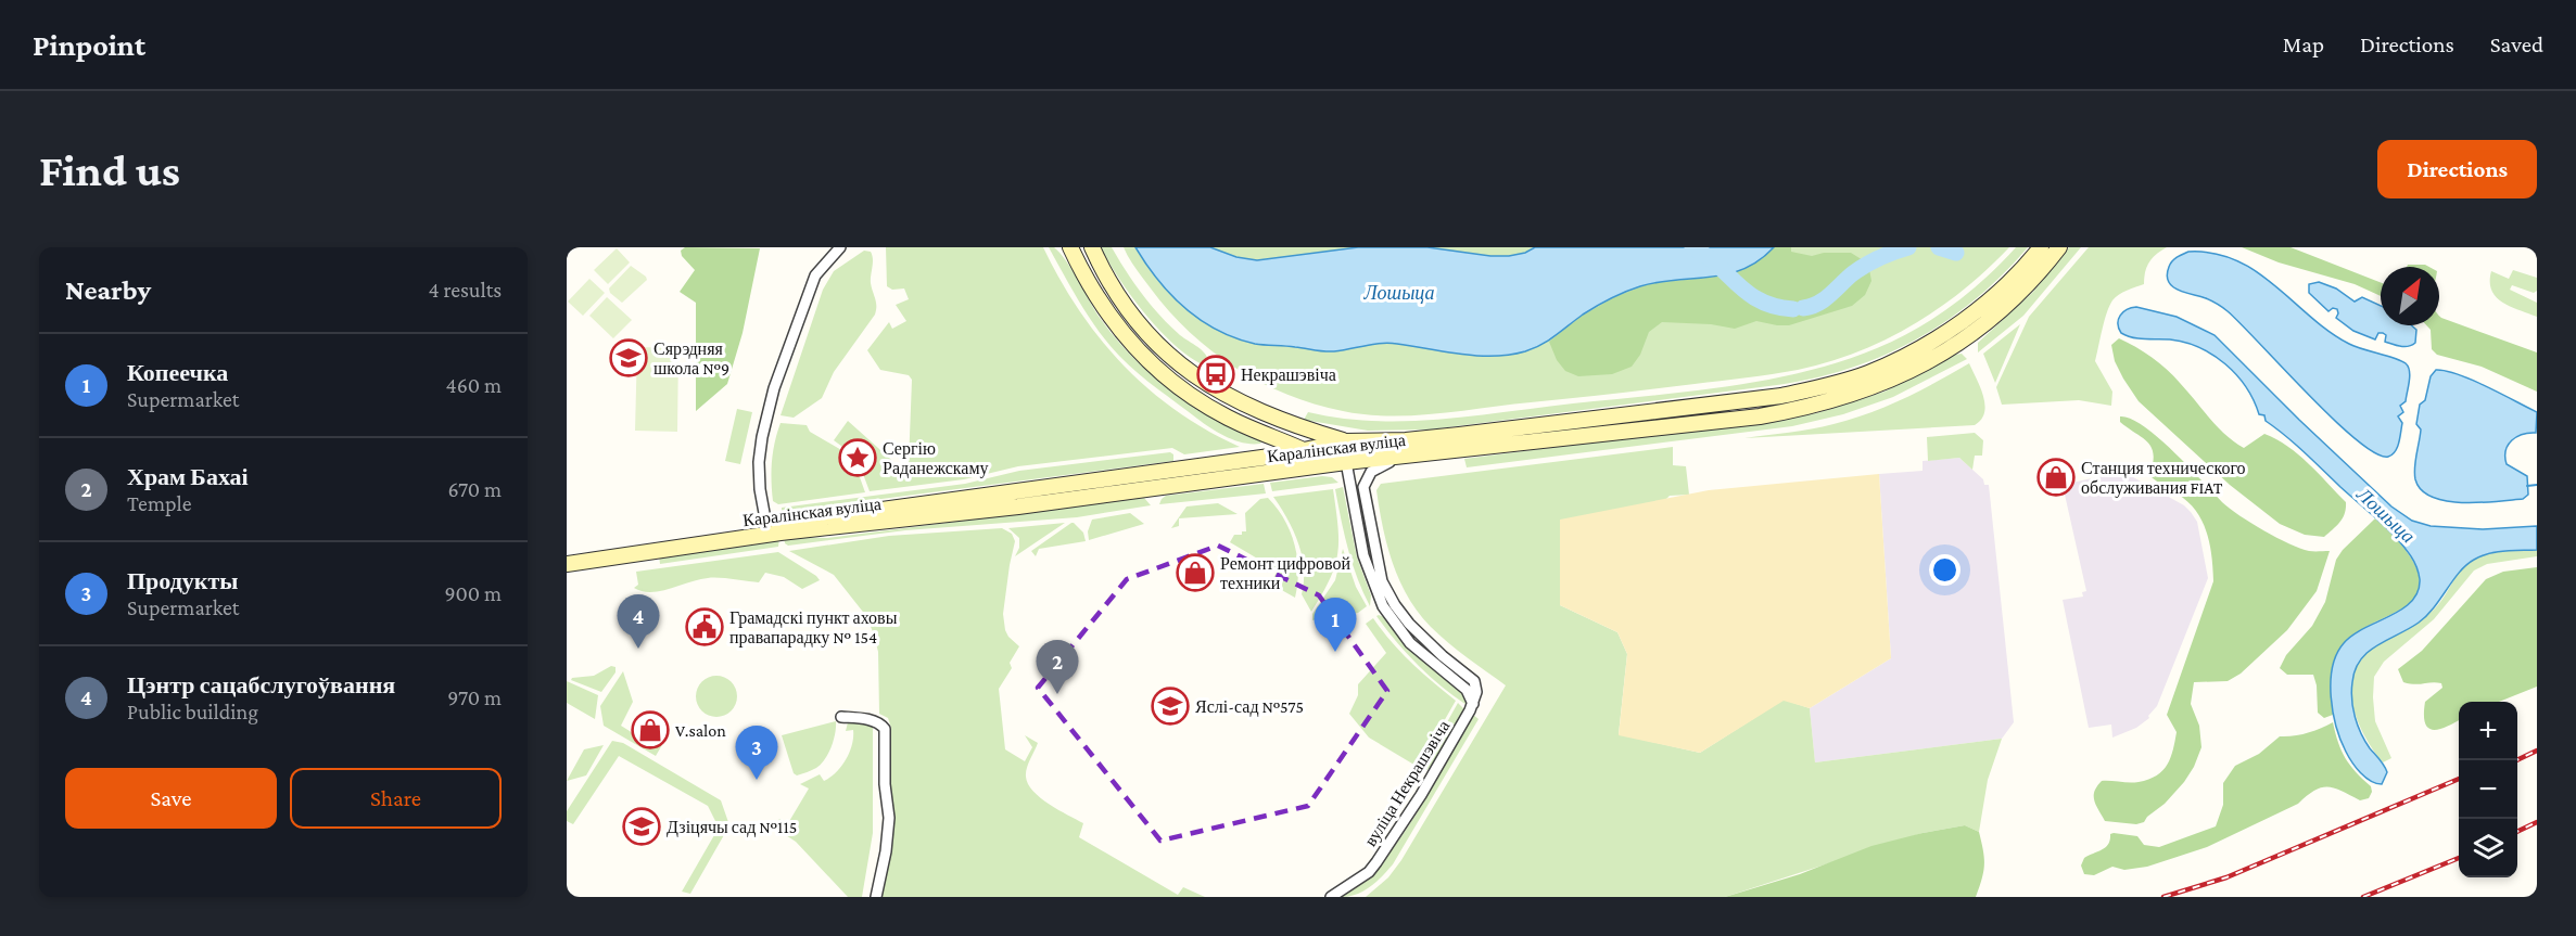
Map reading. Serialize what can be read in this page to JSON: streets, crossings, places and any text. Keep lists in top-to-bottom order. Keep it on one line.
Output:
{"streets":{"main road":["Каралінская вуліца"],"street":["вуліца Некрашэвіча"]},"water":["Лошыца"],"places":{"school or university":["Сярэдняя школа №9","Яслі-сад №575","Дзіцячы сад №115"],"bus stop":["Некрашэвіча"],"place":["Сергію Раданежскаму"],"shop":["Станция технического обслуживания FIAT","Ремонт цифровой техники","V.salon"],"public building":["Грамадскі пункт аховы правапарадку № 154"]},"north":"top right","page":{"header":"Pinpoint","nav":["Map","Directions","Saved"],"buttons":["Directions",["Save","Share"]],"title":"Find us","heading":["Nearby","4 results"],"list":[{"mark":"1","name":"Копеечка","note":"Supermarket","value":"460 m"},{"mark":"2","name":"Храм Бахаі","note":"Temple","value":"670 m"},{"mark":"3","name":"Продукты","note":"Supermarket","value":"900 m"},{"mark":"4","name":"Цэнтр сацабслугоўвання","note":"Public building","value":"970 m"}],"pins":["4","1","2","3"],"map_buttons":["+","−"]}}
